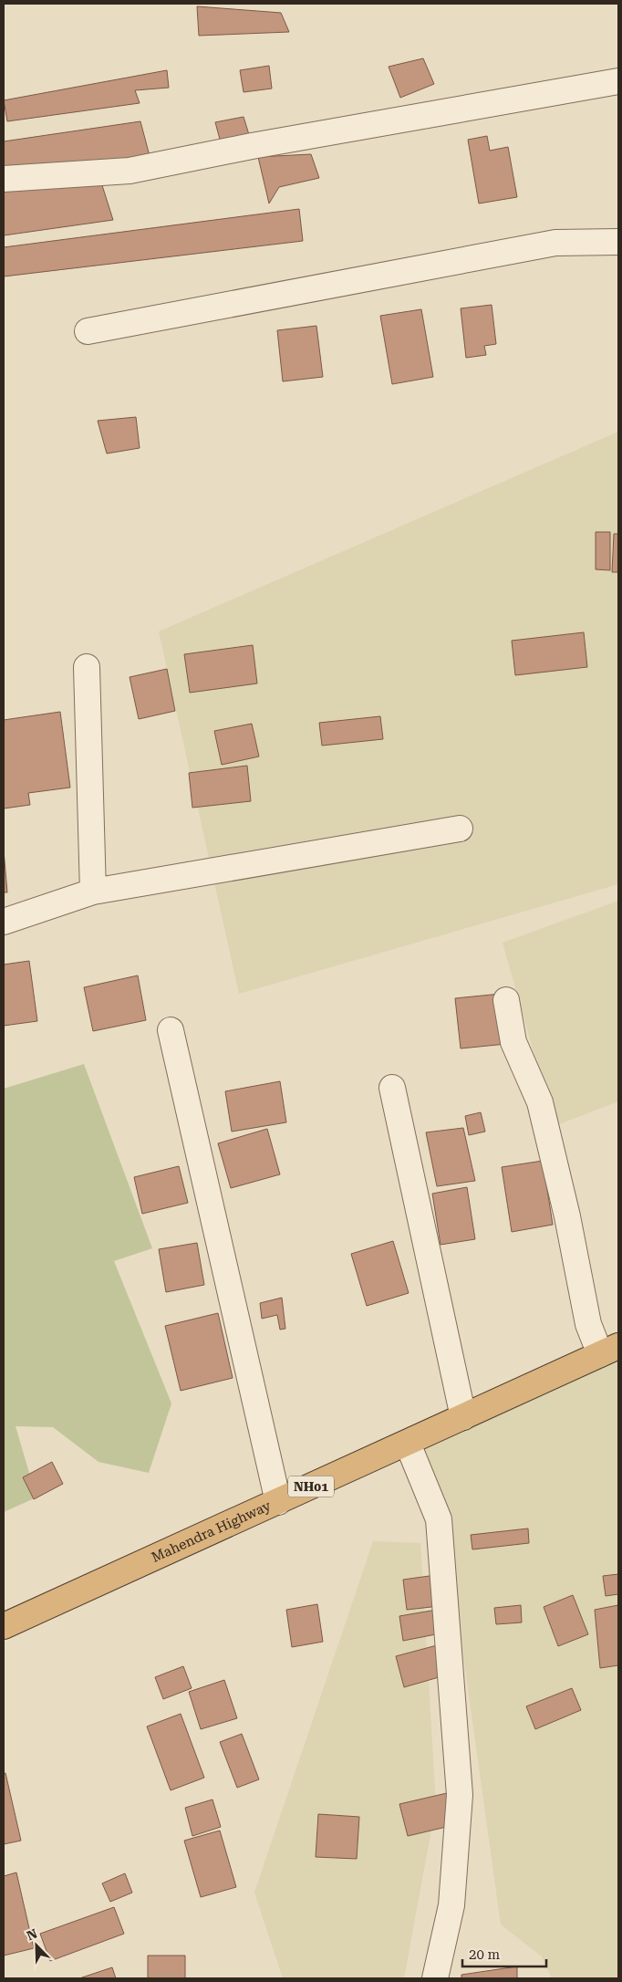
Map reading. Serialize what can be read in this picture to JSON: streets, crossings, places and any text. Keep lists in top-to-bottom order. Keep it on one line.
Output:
{"streets":{"highway":["NH01","Mahendra Highway"]},"scale_bar":"20 m","north":"top left"}
